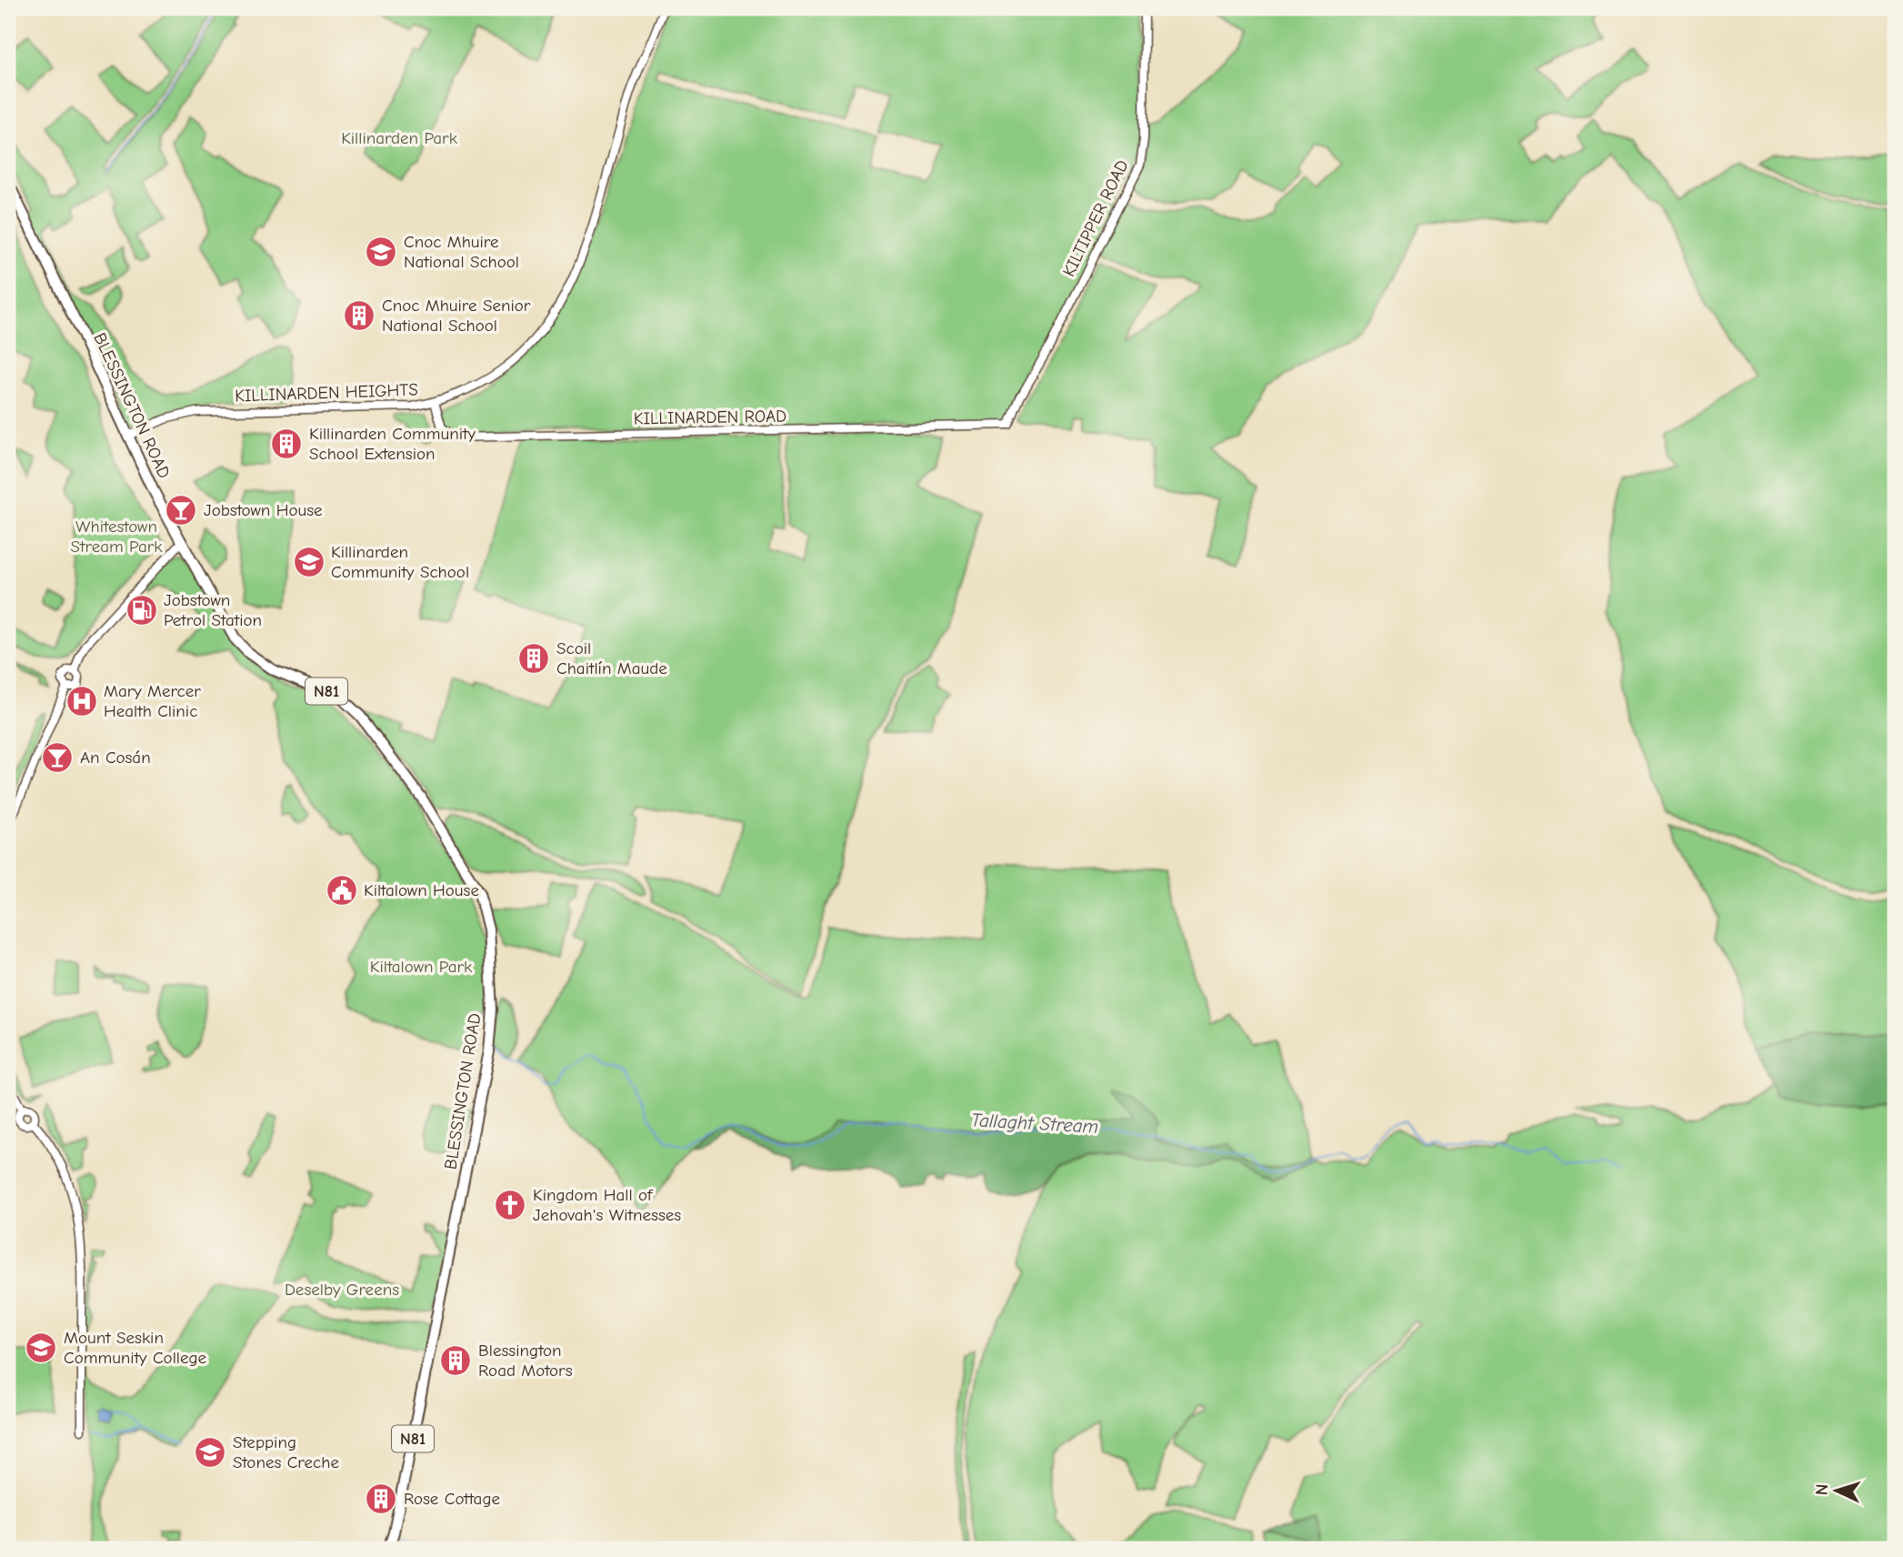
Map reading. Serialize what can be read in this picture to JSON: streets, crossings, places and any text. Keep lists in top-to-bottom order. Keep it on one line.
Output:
{"streets":{"main road":["BLESSINGTON ROAD","N81"],"street":["KILTIPPER ROAD","KILLINARDEN HEIGHTS","KILLINARDEN ROAD"]},"crossings":[["KILTIPPER ROAD","KILLINARDEN ROAD"],["KILLINARDEN HEIGHTS","BLESSINGTON ROAD"],["KILLINARDEN HEIGHTS","KILLINARDEN ROAD"]],"water":["Tallaght Stream"],"parks":["Killinarden Park","Whitestown Stream Park","Kiltalown Park","Deselby Greens"],"places":{"school or university":["Cnoc Mhuire National School","Killinarden Community School","Mount Seskin Community College","Stepping Stones Creche"],"building":["Cnoc Mhuire Senior National School","Killinarden Community School Extension","Scoil Chaitlín Maude","Blessington Road Motors","Rose Cottage"],"bar":["Jobstown House","An Cosán"],"fuel station":["Jobstown Petrol Station"],"hospital":["Mary Mercer Health Clinic"],"public building":["Kiltalown House"],"church":["Kingdom Hall of Jehovah's Witnesses"]},"north":"left"}
